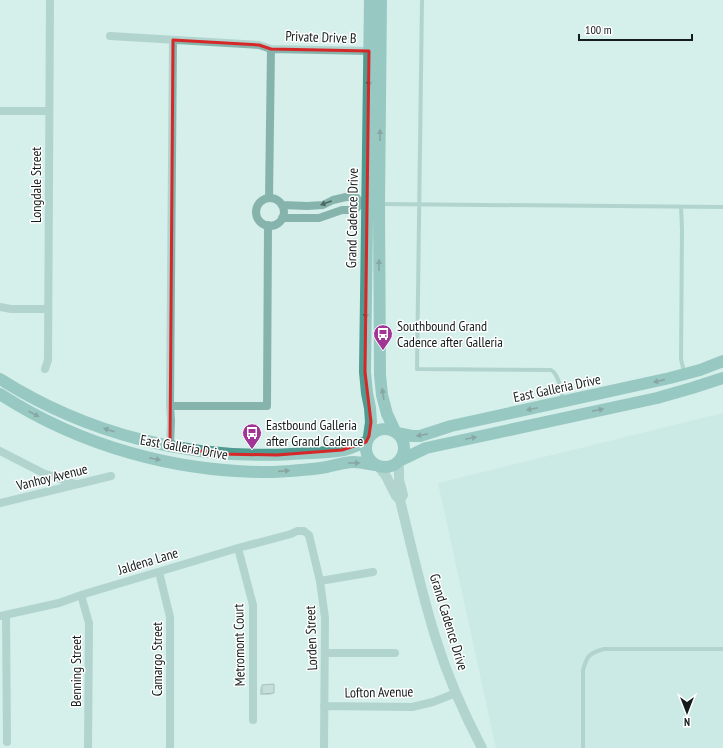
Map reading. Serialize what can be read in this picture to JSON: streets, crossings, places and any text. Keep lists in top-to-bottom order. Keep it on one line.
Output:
{"streets":{"main road":["Grand Cadence Drive","East Galleria Drive"],"street":["Private Drive B","Longdale Street","Vanhoy Avenue","Jaldena Lane","Lorden Street","Metromont Court","Camargo Street","Benning Street","Lofton Avenue"]},"crossings":[["Private Drive B","Grand Cadence Drive"],["Grand Cadence Drive","East Galleria Drive"],["Grand Cadence Drive","Lofton Avenue"],["Jaldena Lane","Lorden Street"],["Jaldena Lane","Metromont Court"],["Jaldena Lane","Camargo Street"],["Jaldena Lane","Benning Street"],["Lorden Street","Lofton Avenue"]],"places":{"bus stop":["Southbound Grand Cadence after Galleria","Eastbound Galleria after Grand Cadence"]},"scale_bar":"100 m","north":"bottom"}
